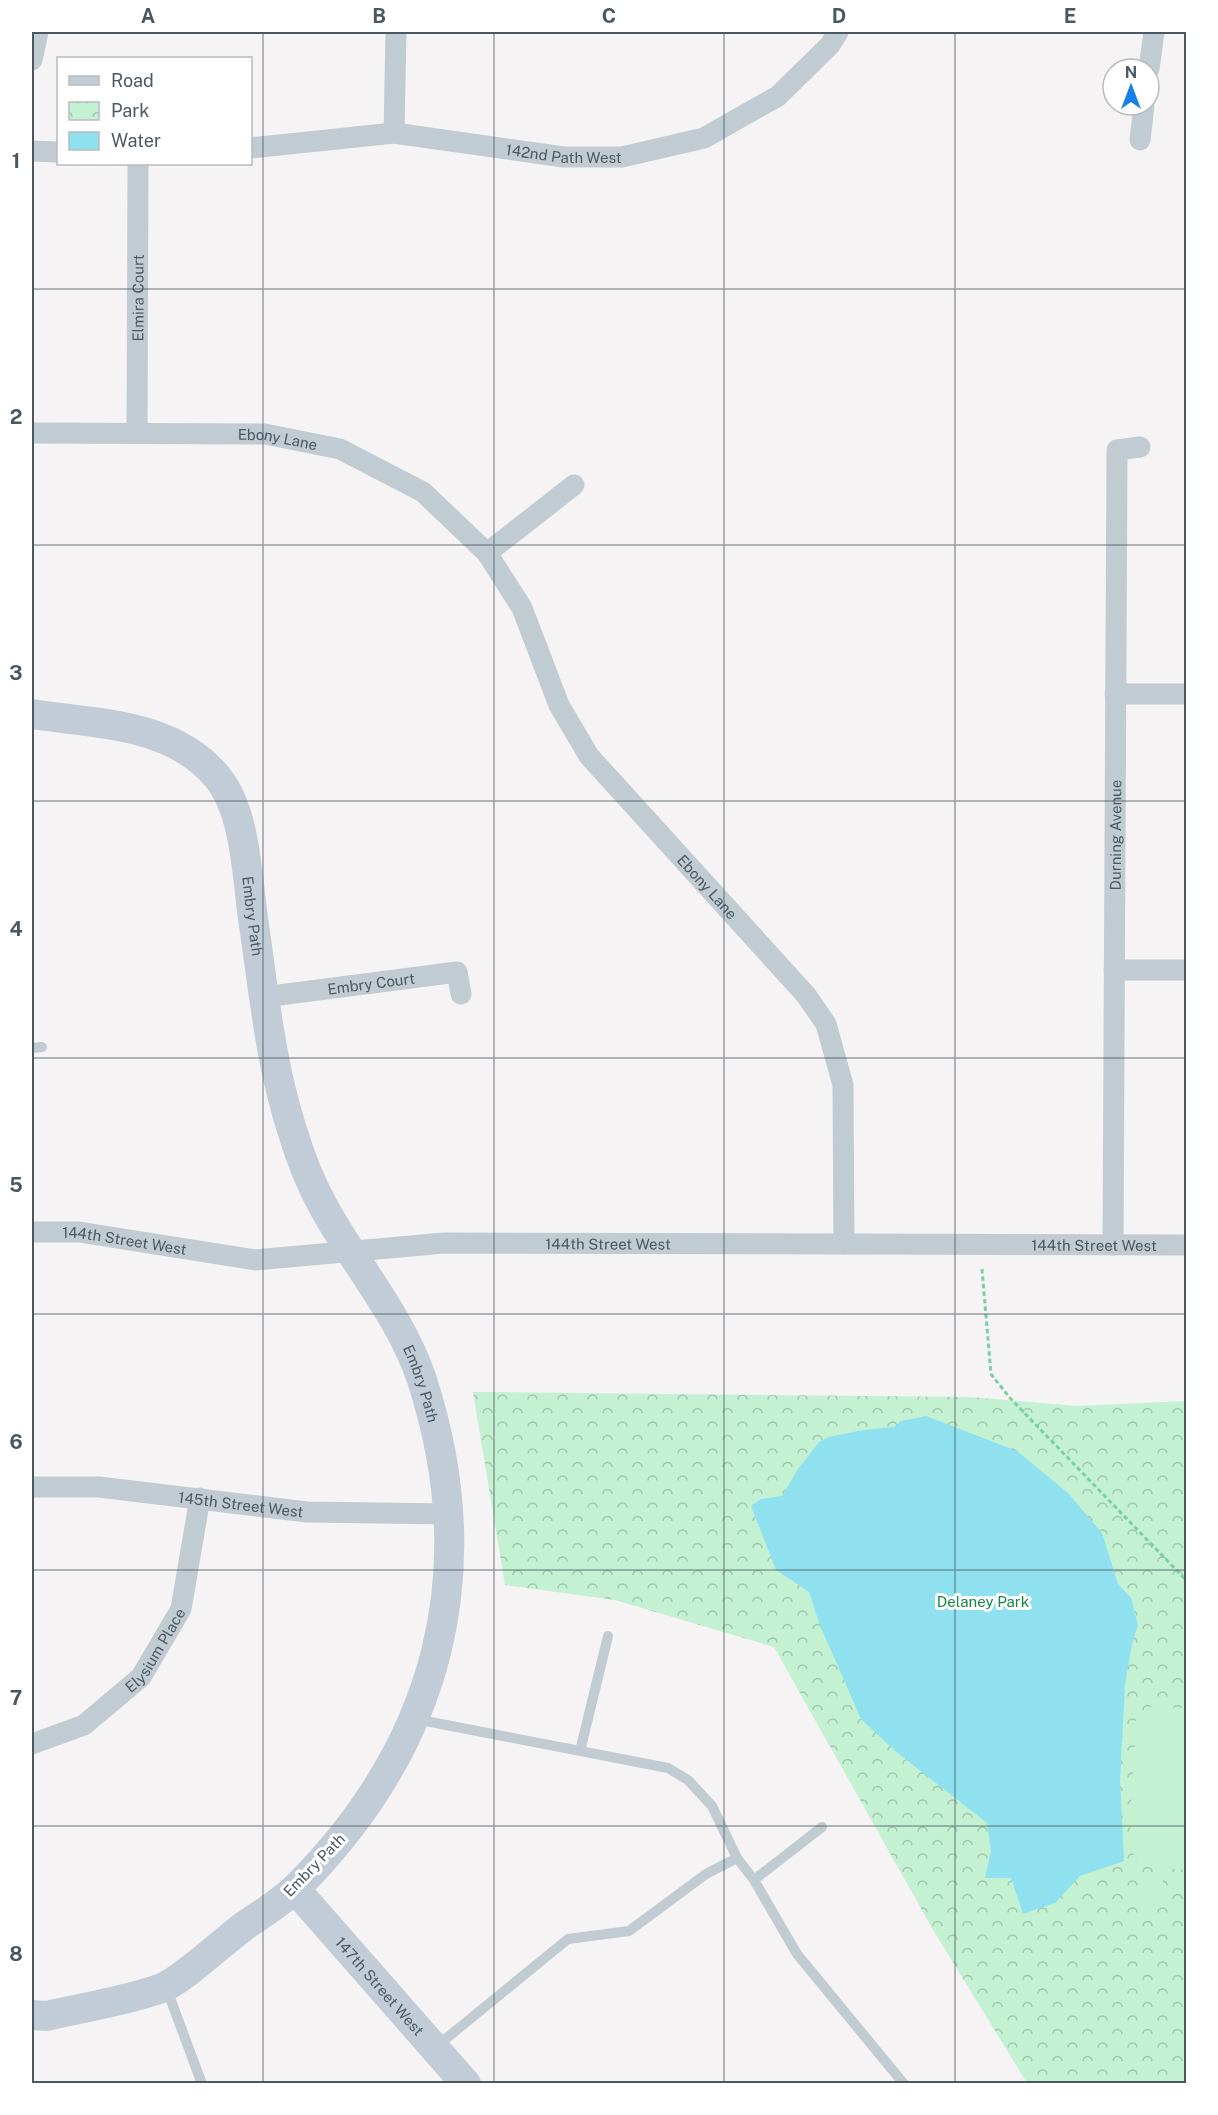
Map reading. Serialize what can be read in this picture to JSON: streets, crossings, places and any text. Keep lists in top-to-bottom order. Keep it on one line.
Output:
{"streets":{"street":["142nd Path West","Elmira Court","Ebony Lane","Durning Avenue","Embry Path","Embry Court","144th Street West","145th Street West","Elysium Place","147th Street West"]},"crossings":[["Elmira Court","Ebony Lane"],["Ebony Lane","144th Street West"],["Durning Avenue","144th Street West"],["Embry Path","Embry Court"],["Embry Path","144th Street West"],["Embry Path","145th Street West"],["Embry Path","147th Street West"],["145th Street West","Elysium Place"]],"parks":["Delaney Park"],"legend":["Road","Park","Water"],"north":"top","grid":{"columns":["A","B","C","D","E"],"rows":["1","2","3","4","5","6","7","8"]}}
